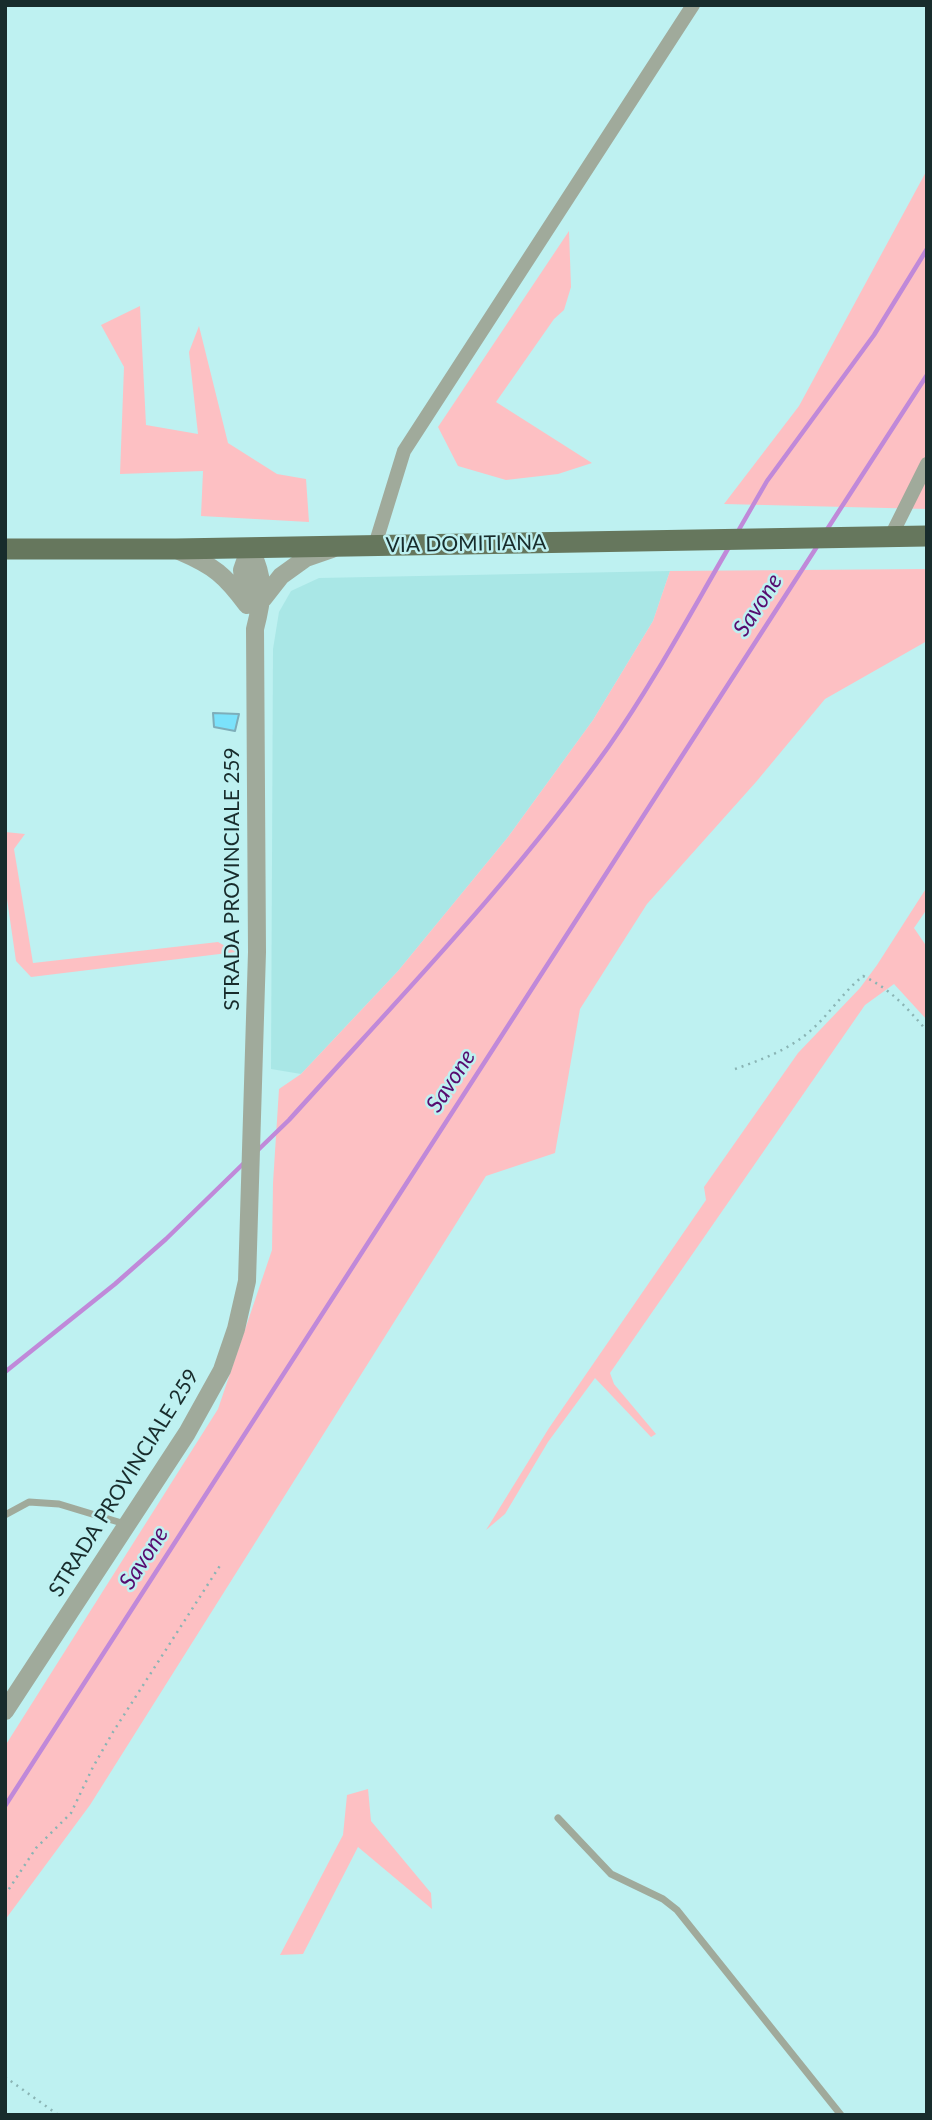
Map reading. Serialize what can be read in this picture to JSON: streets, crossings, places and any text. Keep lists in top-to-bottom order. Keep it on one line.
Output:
{"streets":{"main road":["VIA DOMITIANA"],"street":["STRADA PROVINCIALE 259"]},"crossings":[["VIA DOMITIANA","STRADA PROVINCIALE 259"]],"water":["Savone"]}
